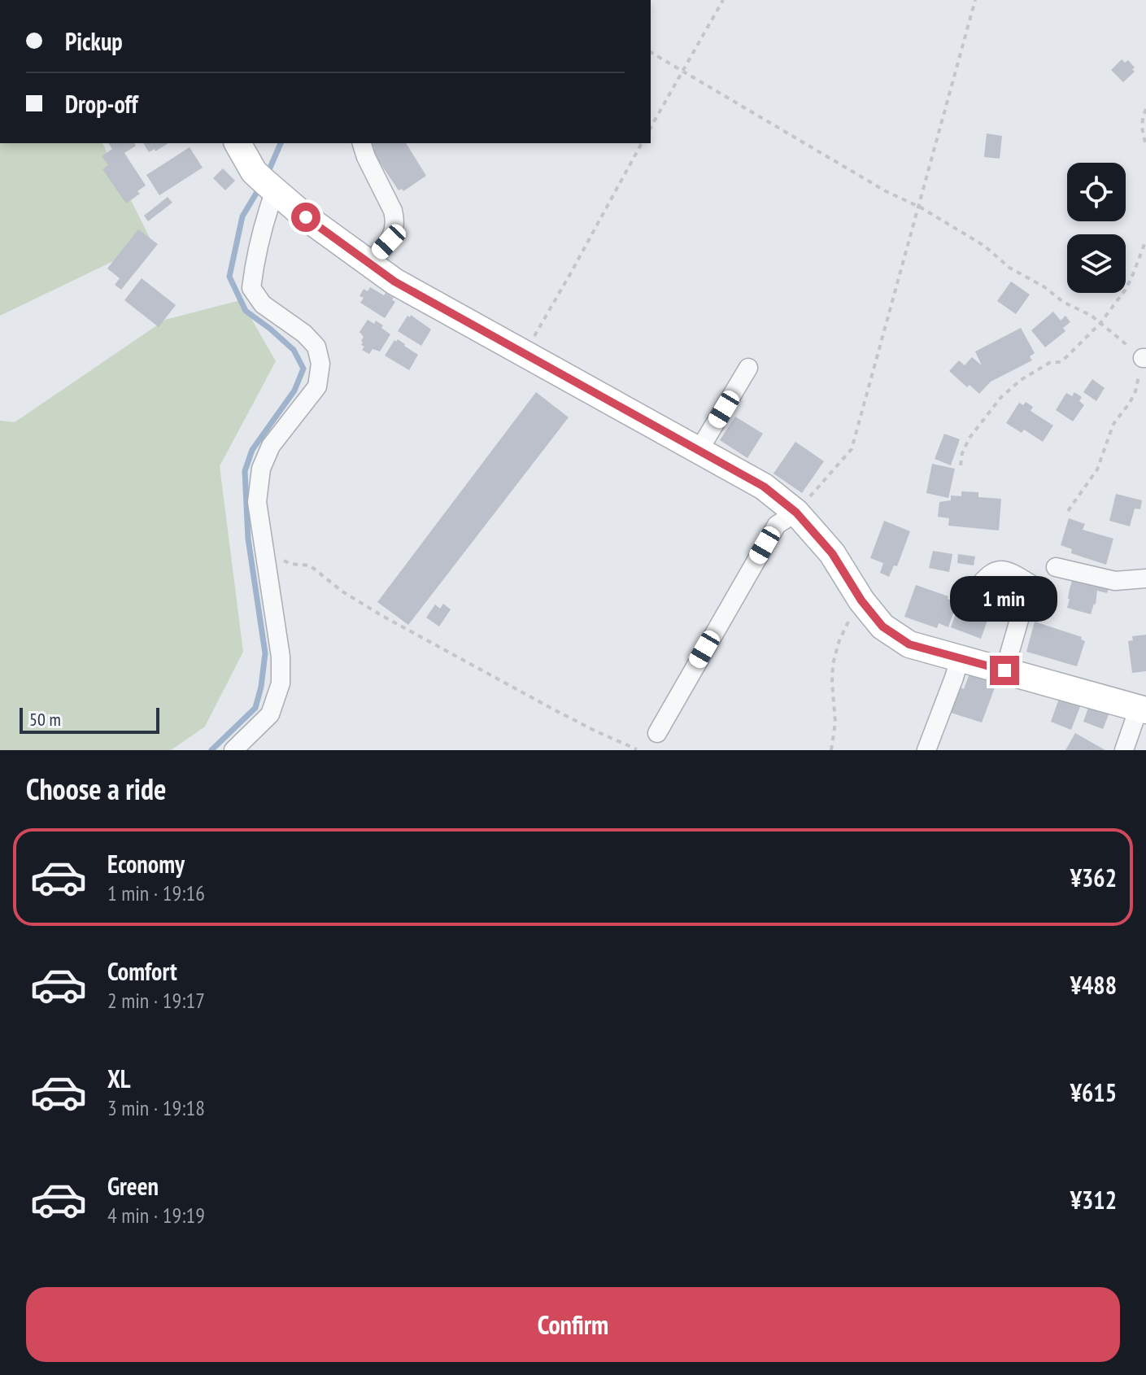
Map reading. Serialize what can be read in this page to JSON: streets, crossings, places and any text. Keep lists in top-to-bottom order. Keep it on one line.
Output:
{"scale_bar":"50 m","page":{"banner":["Pickup","Drop-off"],"bubble":"1 min","scale":"50 m","heading":"Choose a ride","list":[{"name":"Economy","note":"1 min · 19:16","value":"¥362"},{"name":"Comfort","note":"2 min · 19:17","value":"¥488"},{"name":"XL","note":"3 min · 19:18","value":"¥615"},{"name":"Green","note":"4 min · 19:19","value":"¥312"}],"buttons":"Confirm"}}
